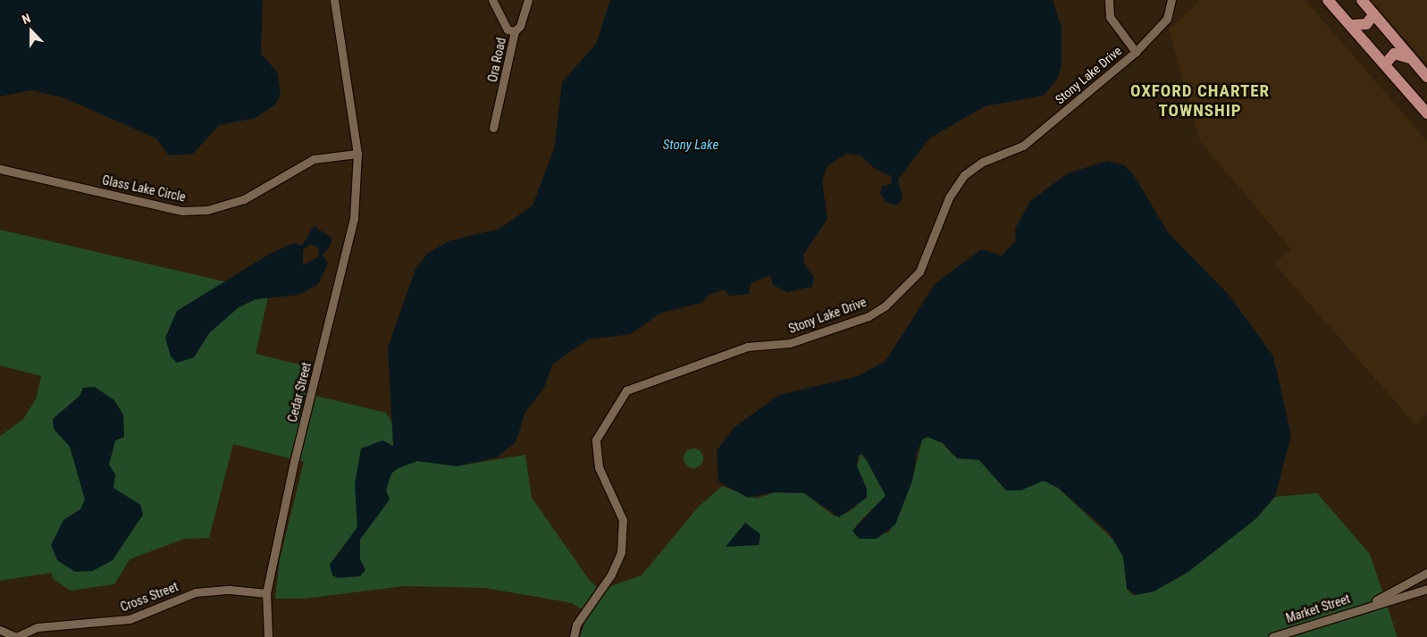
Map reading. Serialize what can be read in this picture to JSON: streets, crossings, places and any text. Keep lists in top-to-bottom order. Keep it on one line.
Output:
{"streets":{"street":["Ora Road","Stony Lake Drive","Glass Lake Circle","Cedar Street","Cross Street","Market Street"]},"crossings":[["Glass Lake Circle","Cedar Street"],["Cedar Street","Cross Street"]],"districts":["OXFORD CHARTER TOWNSHIP"],"water":["Stony Lake"],"north":"top"}
